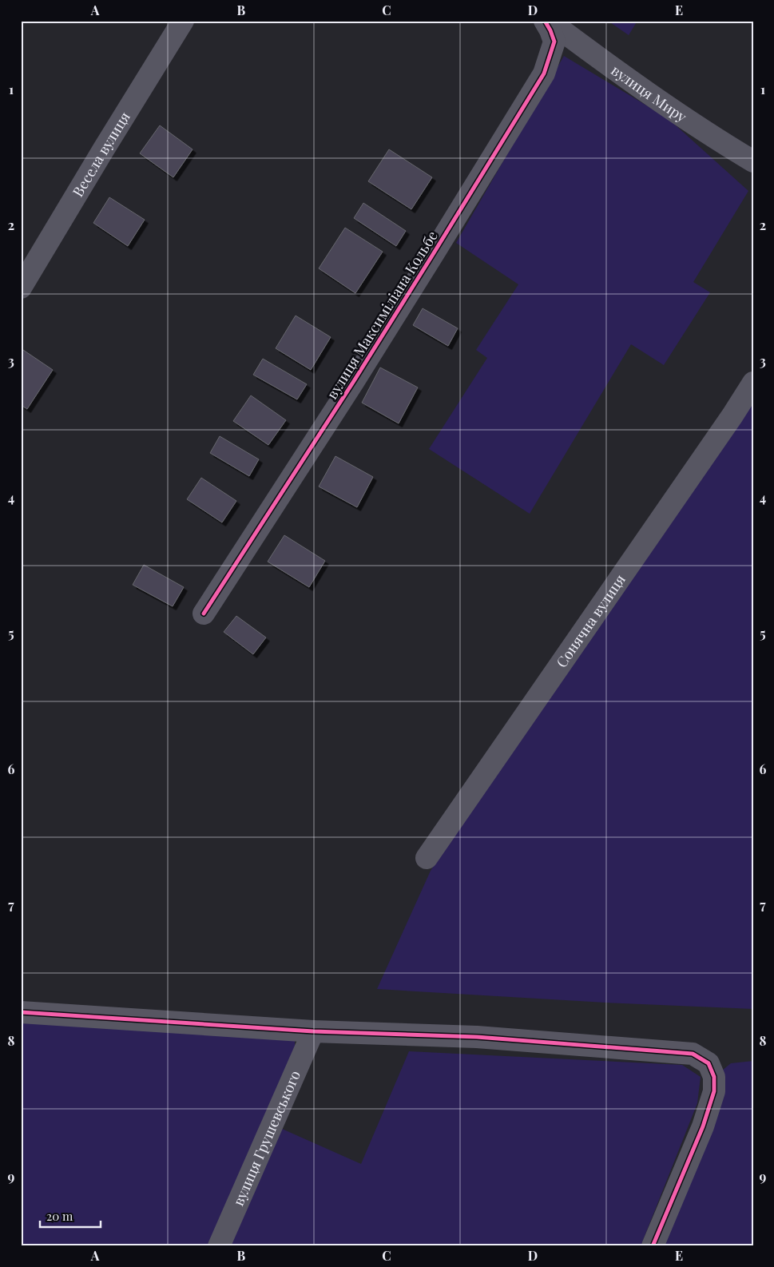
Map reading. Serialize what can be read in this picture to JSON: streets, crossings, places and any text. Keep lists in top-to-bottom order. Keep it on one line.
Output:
{"streets":{"street":["вулиця Миру","Весела вулиця","вулиця Максиміліана Кольбе","Сонячна вулиця","вулиця Грушевського"]},"scale_bar":"20 m","grid":{"columns":["A","B","C","D","E"],"rows":["1","2","3","4","5","6","7","8","9"]}}
